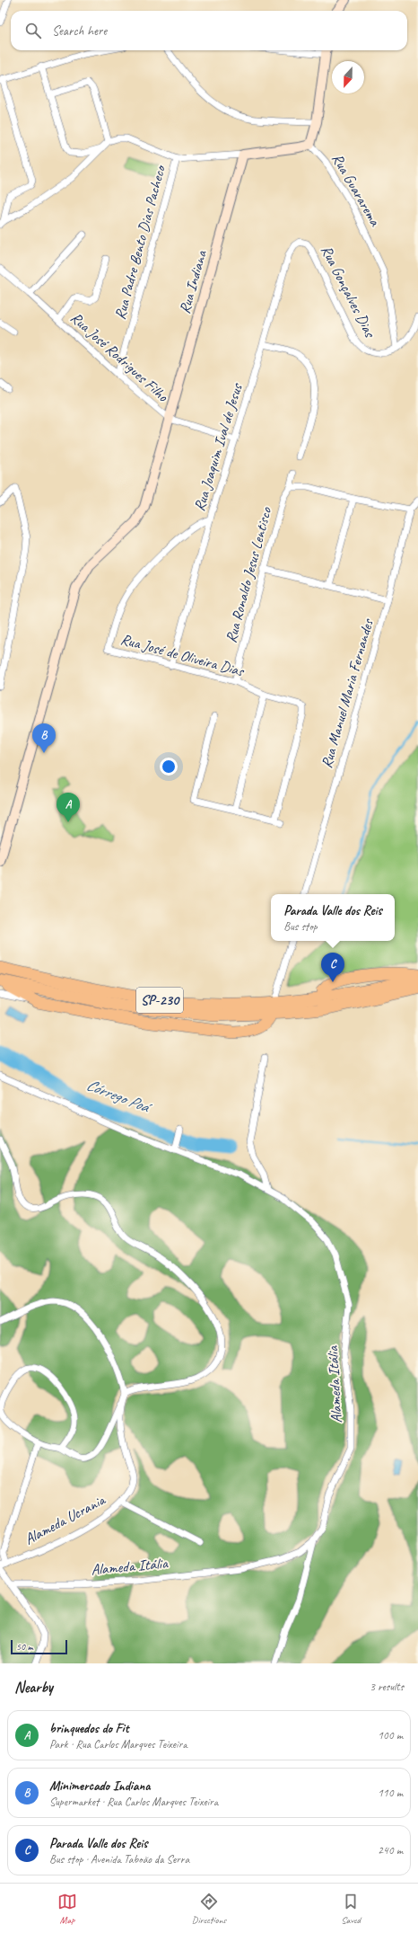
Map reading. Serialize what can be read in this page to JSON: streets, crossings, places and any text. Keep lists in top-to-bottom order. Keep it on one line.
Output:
{"streets":{"highway":["SP-230"],"street":["Rua Guararema","Rua Padre Bento Dias Pacheco","Rua Indiana","Rua Gonçalves Dias","Rua José Rodrigues Filho","Rua Joaquim Ival de Jesus","Rua Ronaldo Jesus Lentisco","Rua José de Oliveira Dias","Rua Manuel Maria Fernandes","Alameda Itália","Alameda Ucrania"]},"crossings":[["Rua Guararema","Rua Gonçalves Dias"],["Rua Padre Bento Dias Pacheco","Rua José Rodrigues Filho"],["Rua Indiana","Rua José Rodrigues Filho"],["Rua Gonçalves Dias","Rua Joaquim Ival de Jesus"],["Rua José Rodrigues Filho","Rua Joaquim Ival de Jesus"],["Rua Joaquim Ival de Jesus","Rua José de Oliveira Dias"],["Rua Ronaldo Jesus Lentisco","Rua José de Oliveira Dias"]],"water":["Córrego Poá"],"scale_bar":"50 m","north":"bottom","page":{"search":"Search here","pins":["B","A","C"],"popup":["Parada Valle dos Reis","Bus stop"],"scale":"50 m","heading":["Nearby","3 results"],"list":[{"mark":"A","name":"brinquedos do Fit","note":"Park · Rua Carlos Marques Teixeira","value":"100 m"},{"mark":"B","name":"Minimercado Indiana","note":"Supermarket · Rua Carlos Marques Teixeira","value":"110 m"},{"mark":"C","name":"Parada Valle dos Reis","note":"Bus stop · Avenida Taboão da Serra","value":"240 m"}],"nav":["Map","Directions","Saved"]}}
